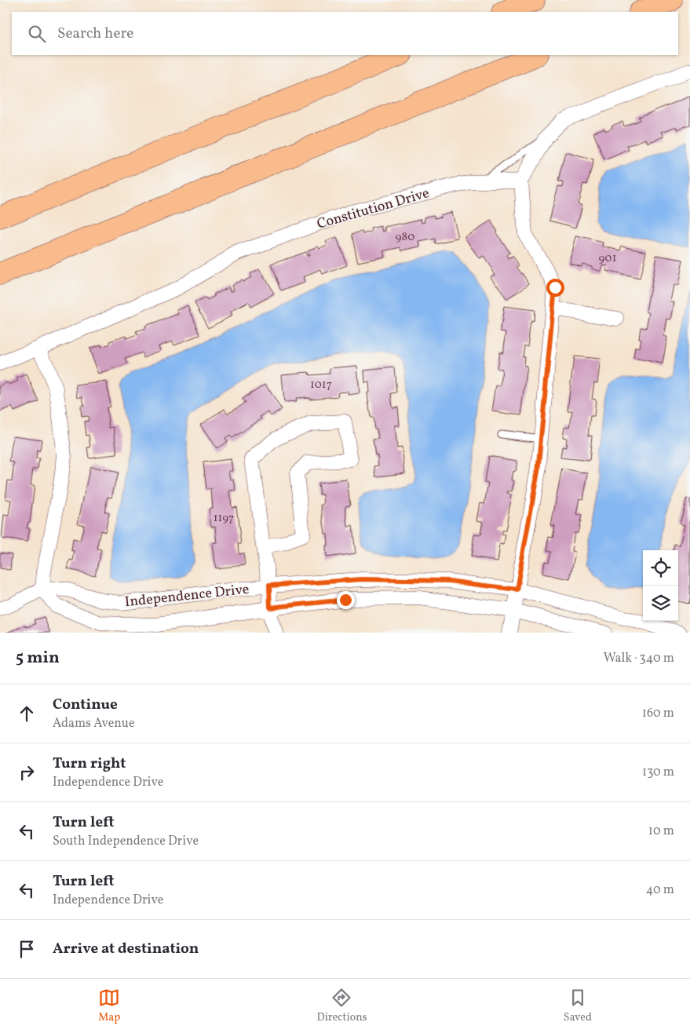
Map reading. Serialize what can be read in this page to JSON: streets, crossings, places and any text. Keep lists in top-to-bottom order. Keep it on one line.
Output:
{"streets":{"street":["Constitution Drive","Independence Drive"]},"house_numbers":["980","901","1017","1197"],"page":{"search":"Search here","heading":["5 min","Walk · 340 m"],"list":[["Continue","Adams Avenue","160 m"],["Turn right","Independence Drive","130 m"],["Turn left","South Independence Drive","10 m"],["Turn left","Independence Drive","40 m"],"Arrive at destination"],"nav":["Map","Directions","Saved"]}}
